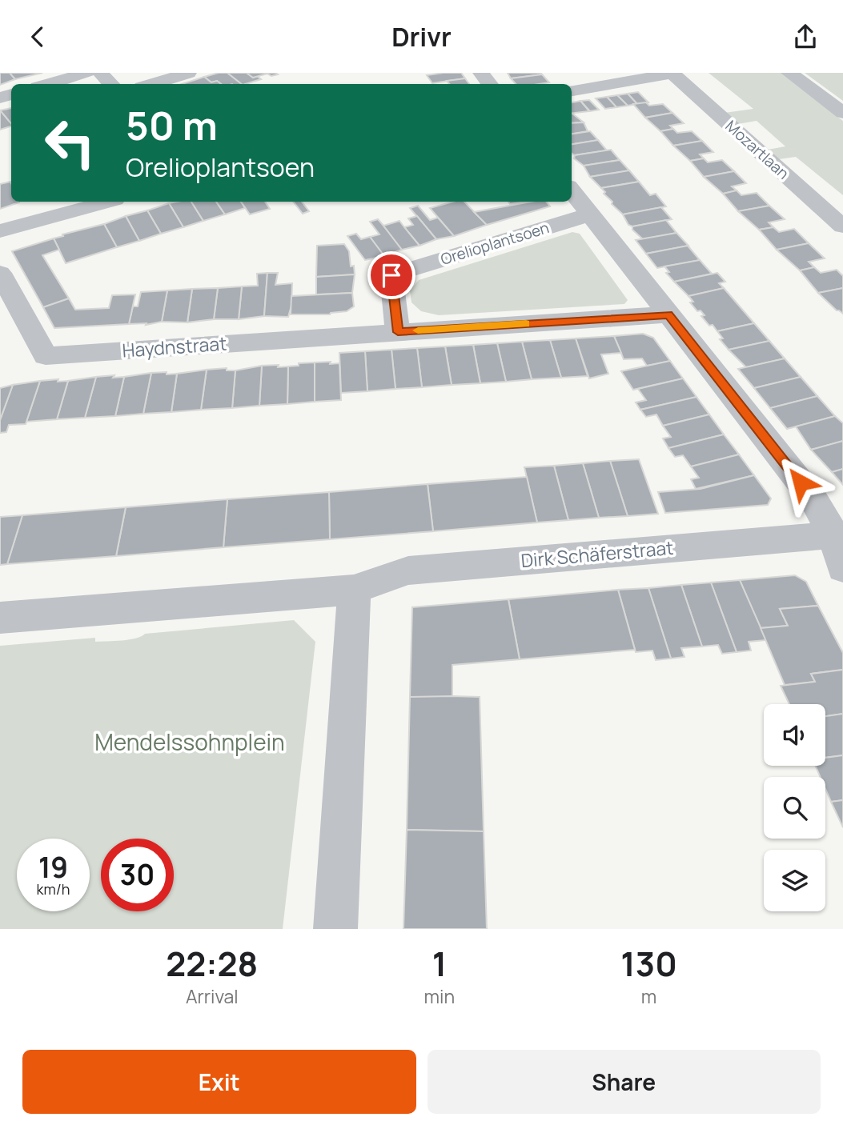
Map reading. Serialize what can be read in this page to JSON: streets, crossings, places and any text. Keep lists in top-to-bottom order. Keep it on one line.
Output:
{"streets":{"street":["Mozartlaan","Orelioplantsoen","Haydnstraat","Dirk Schäferstraat"]},"crossings":[["Orelioplantsoen","Haydnstraat"]],"parks":["Mendelssohnplein"],"page":{"header":"Drivr","turn":["50 m","Orelioplantsoen"],"speed":"19 km/h","limit":"30","eta":["22:28","Arrival","1","min","130","m"],"buttons":["Exit","Share"]}}
